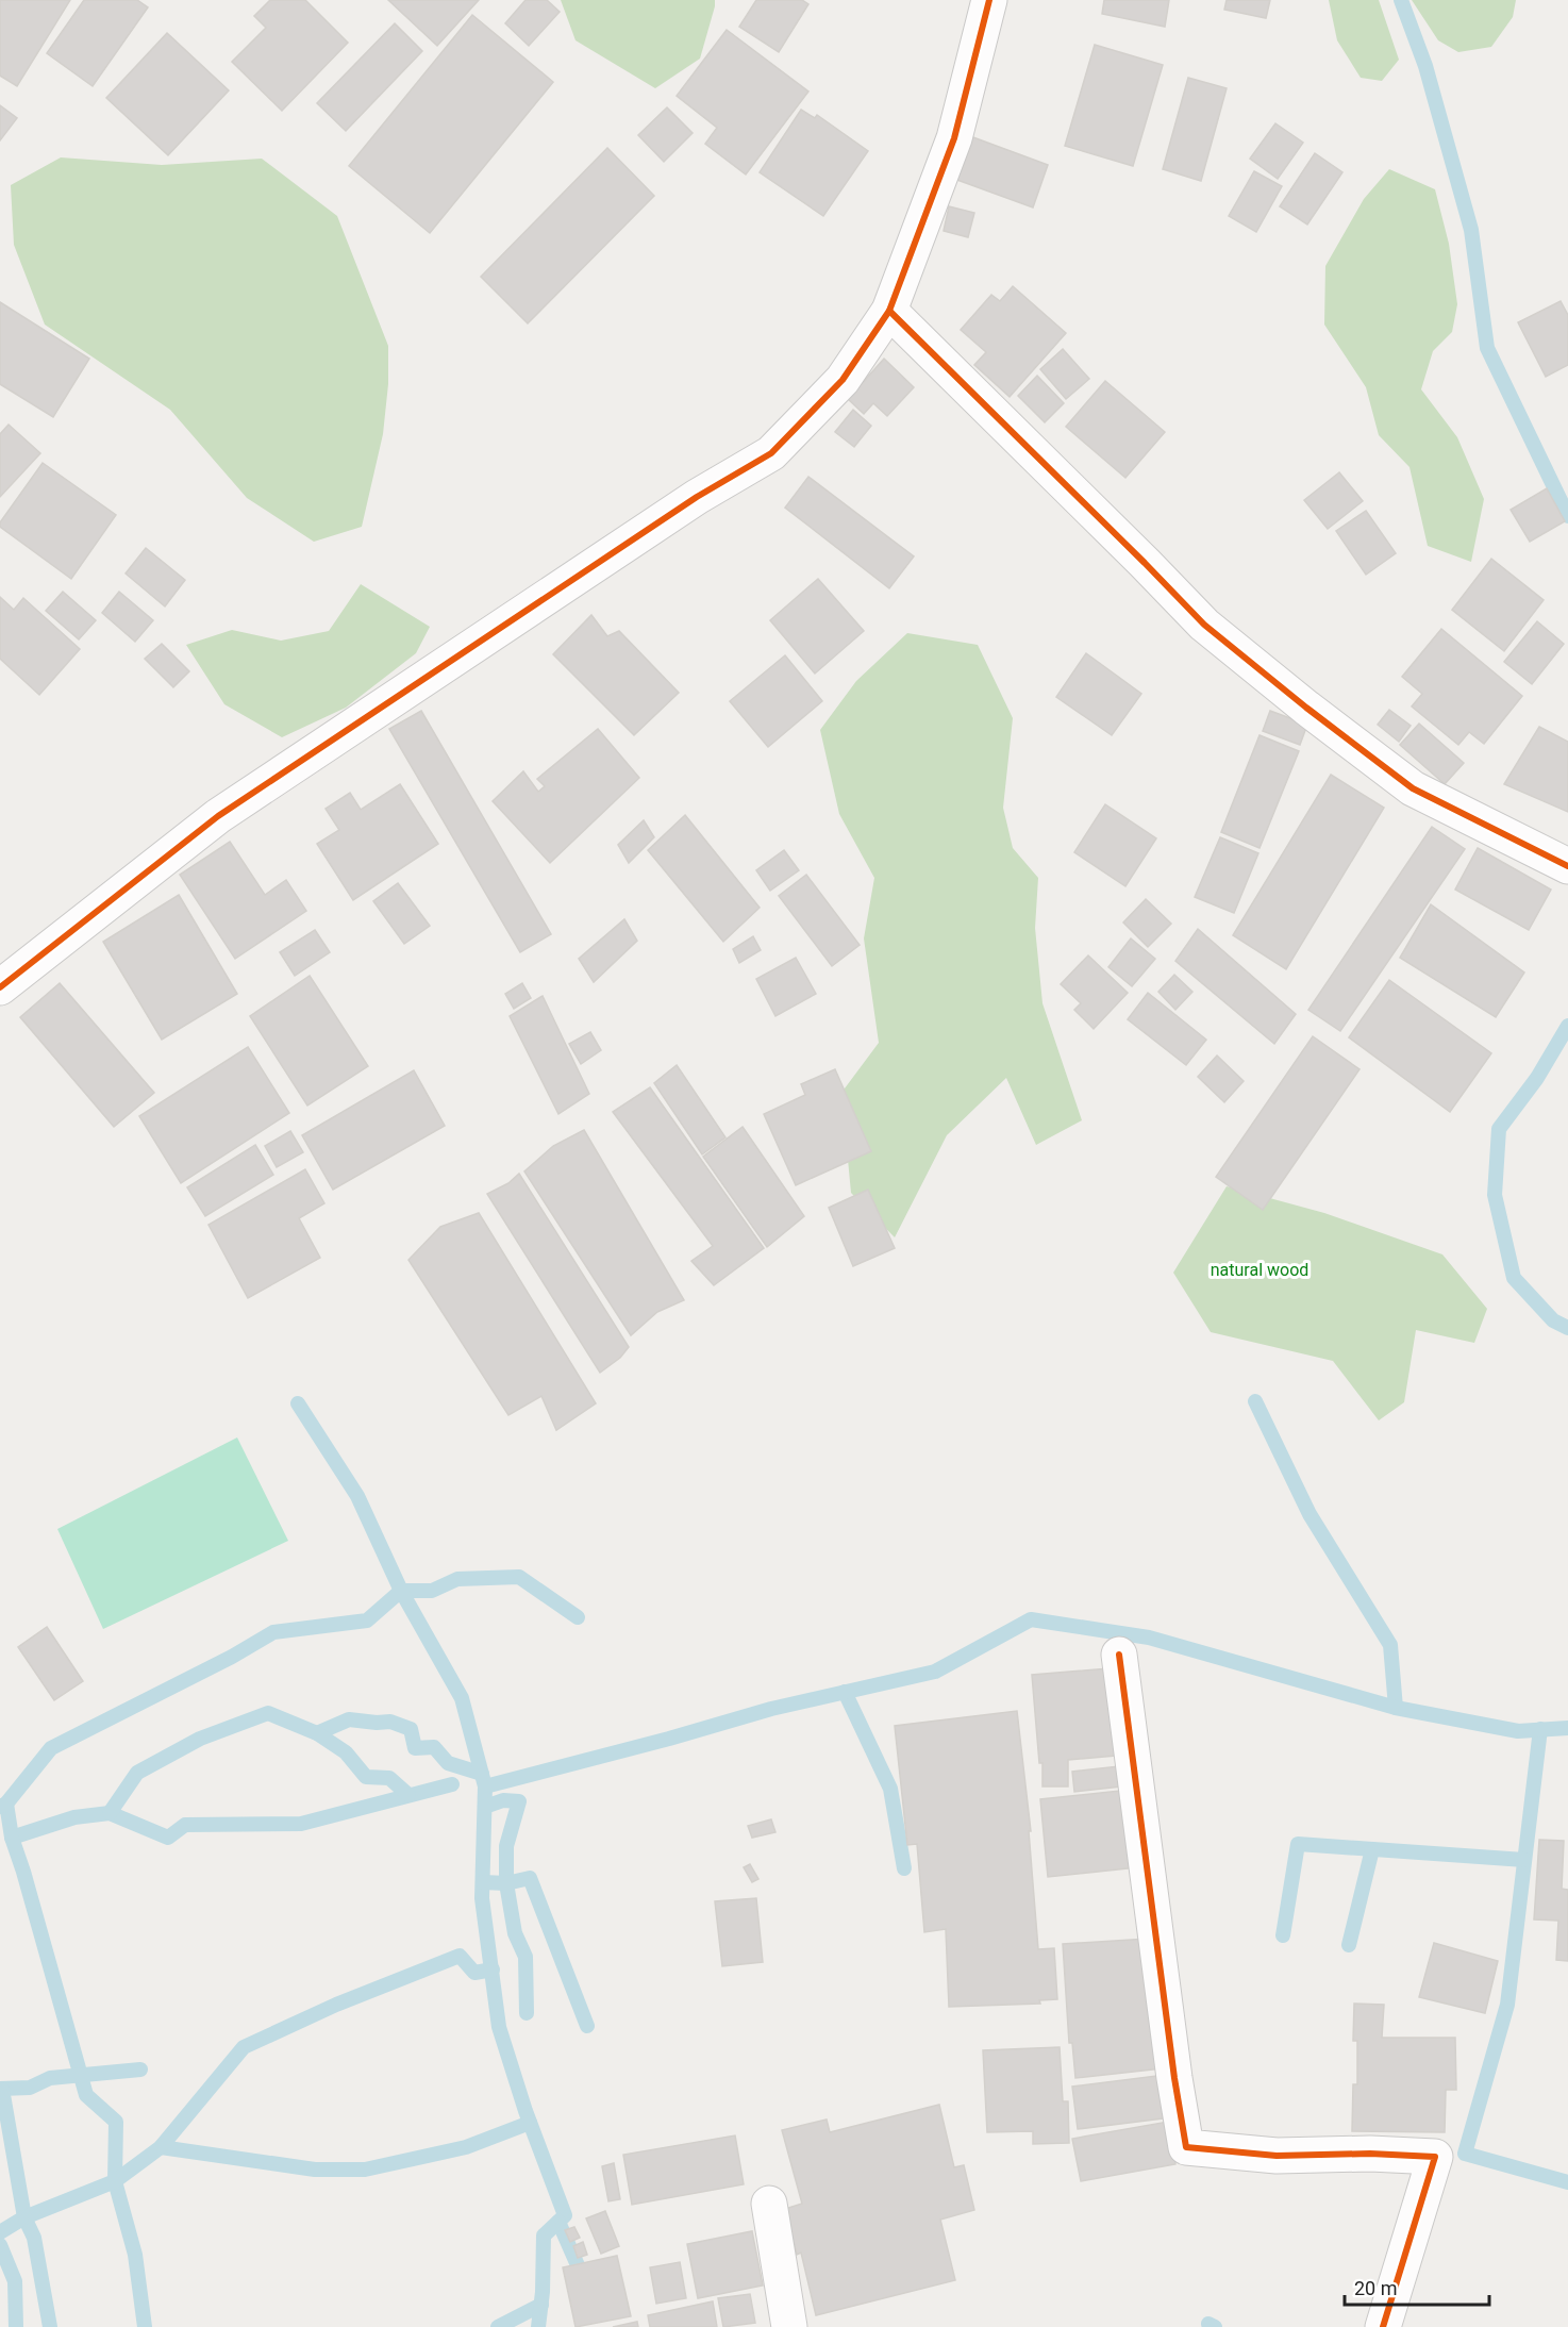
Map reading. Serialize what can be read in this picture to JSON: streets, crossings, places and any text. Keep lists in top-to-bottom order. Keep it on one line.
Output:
{"parks":["natural wood"],"scale_bar":"20 m"}
